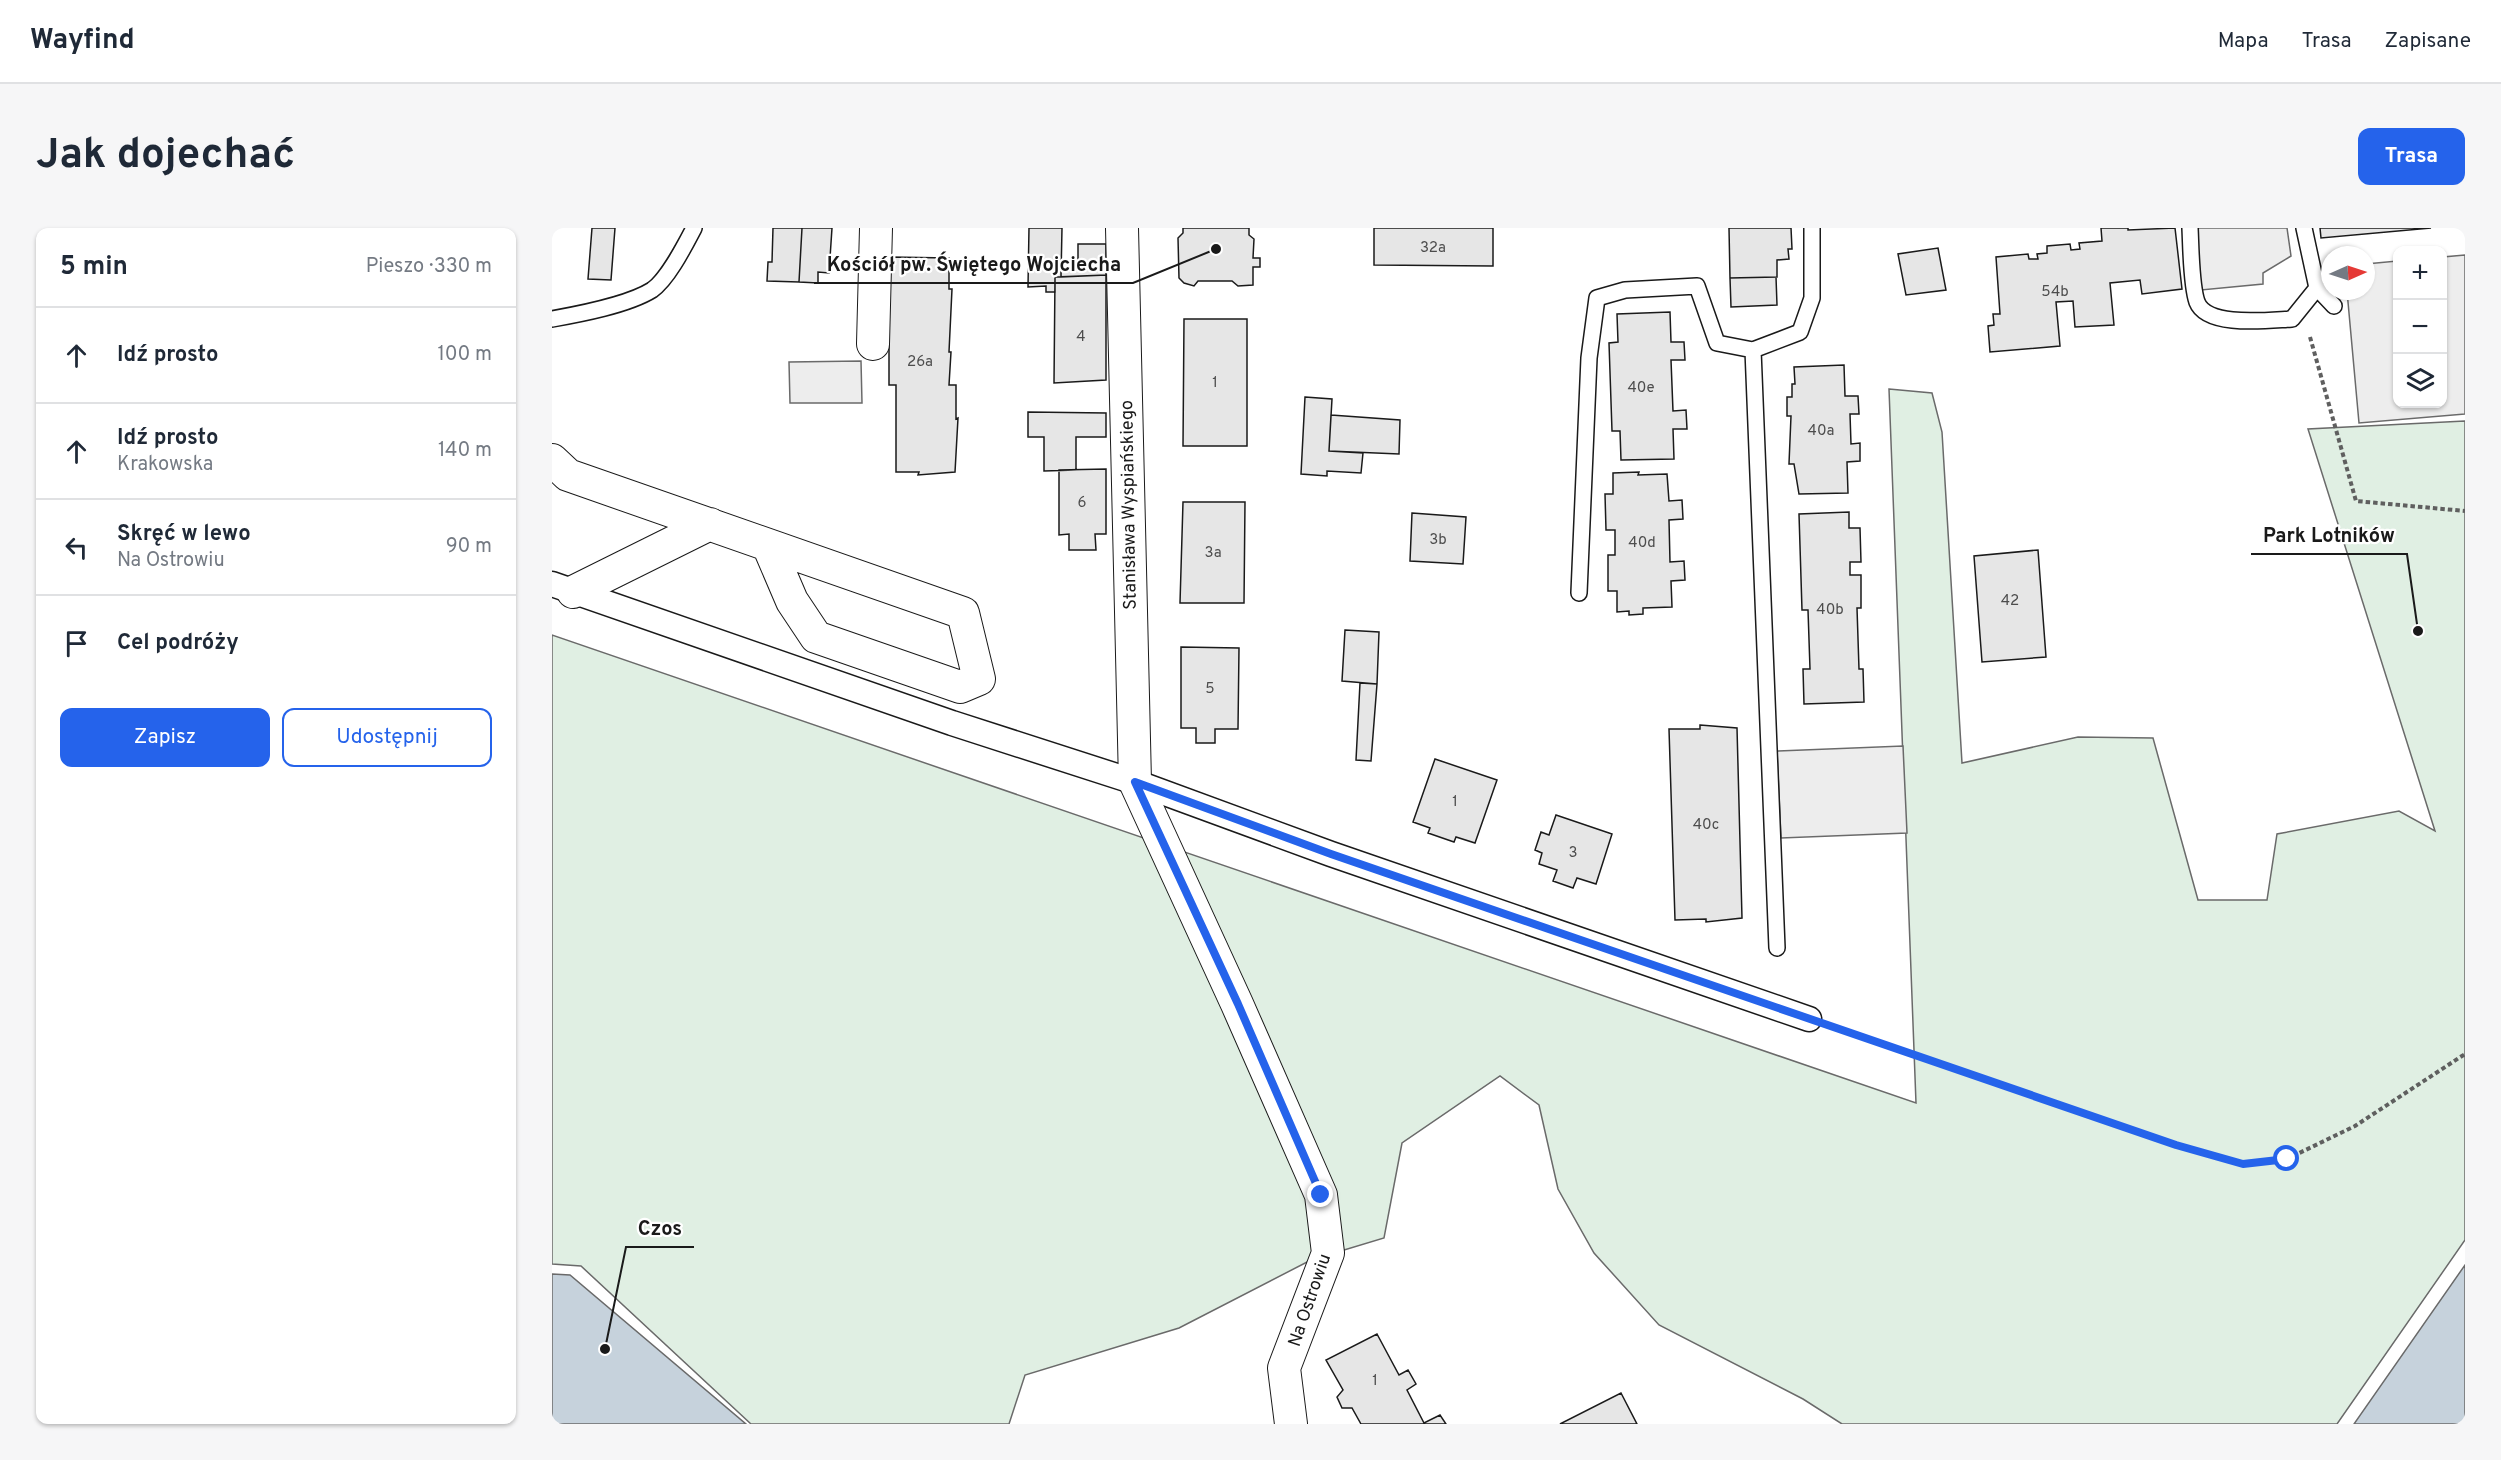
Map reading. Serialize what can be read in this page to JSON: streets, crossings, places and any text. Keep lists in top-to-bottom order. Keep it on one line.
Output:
{"streets":{"street":["Stanisława Wyspiańskiego","Na Ostrowiu"]},"crossings":[["Stanisława Wyspiańskiego","Na Ostrowiu"]],"places":["Kościół pw. Świętego Wojciecha","Park Lotników","Czos"],"house_numbers":["32a","54b","4","26a","1","40e","40a","6","3b","40d","3a","42","40b","5","1","40c","3","1"],"north":"right","page":{"header":"Wayfind","nav":["Mapa","Trasa","Zapisane"],"buttons":["Trasa",["Zapisz","Udostępnij"]],"title":"Jak dojechać","heading":["5 min","Pieszo · 330 m"],"map_buttons":["+","−"],"list":[["Idź prosto","100 m"],["Idź prosto","Krakowska","140 m"],["Skręć w lewo","Na Ostrowiu","90 m"],"Cel podróży"]}}
